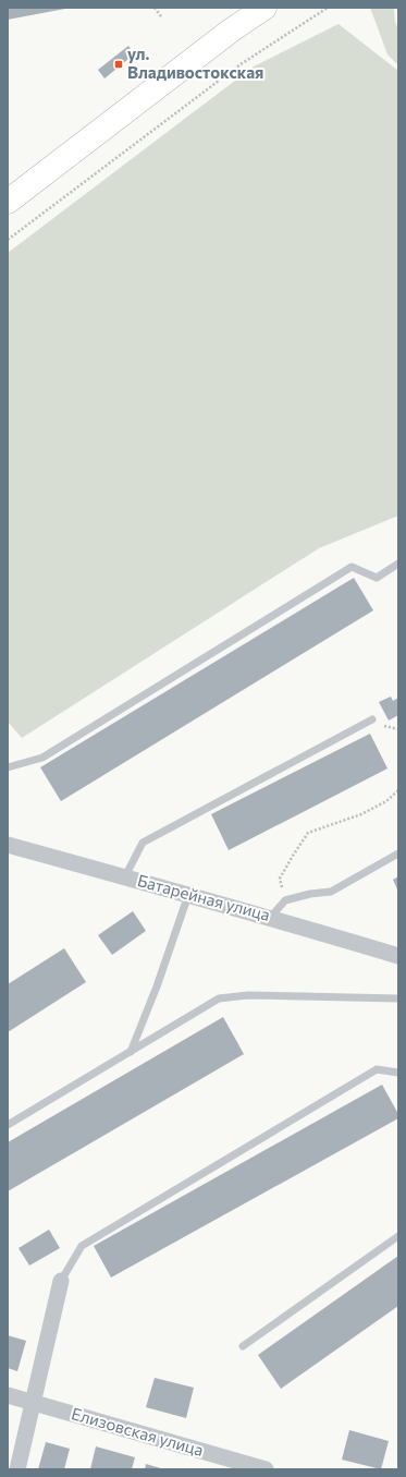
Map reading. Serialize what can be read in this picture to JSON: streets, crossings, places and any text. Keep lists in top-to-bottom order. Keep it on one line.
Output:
{"streets":{"street":["Батарейная улица","Елизовская улица"]},"places":{"transit":["ул. Владивостокская"]}}
